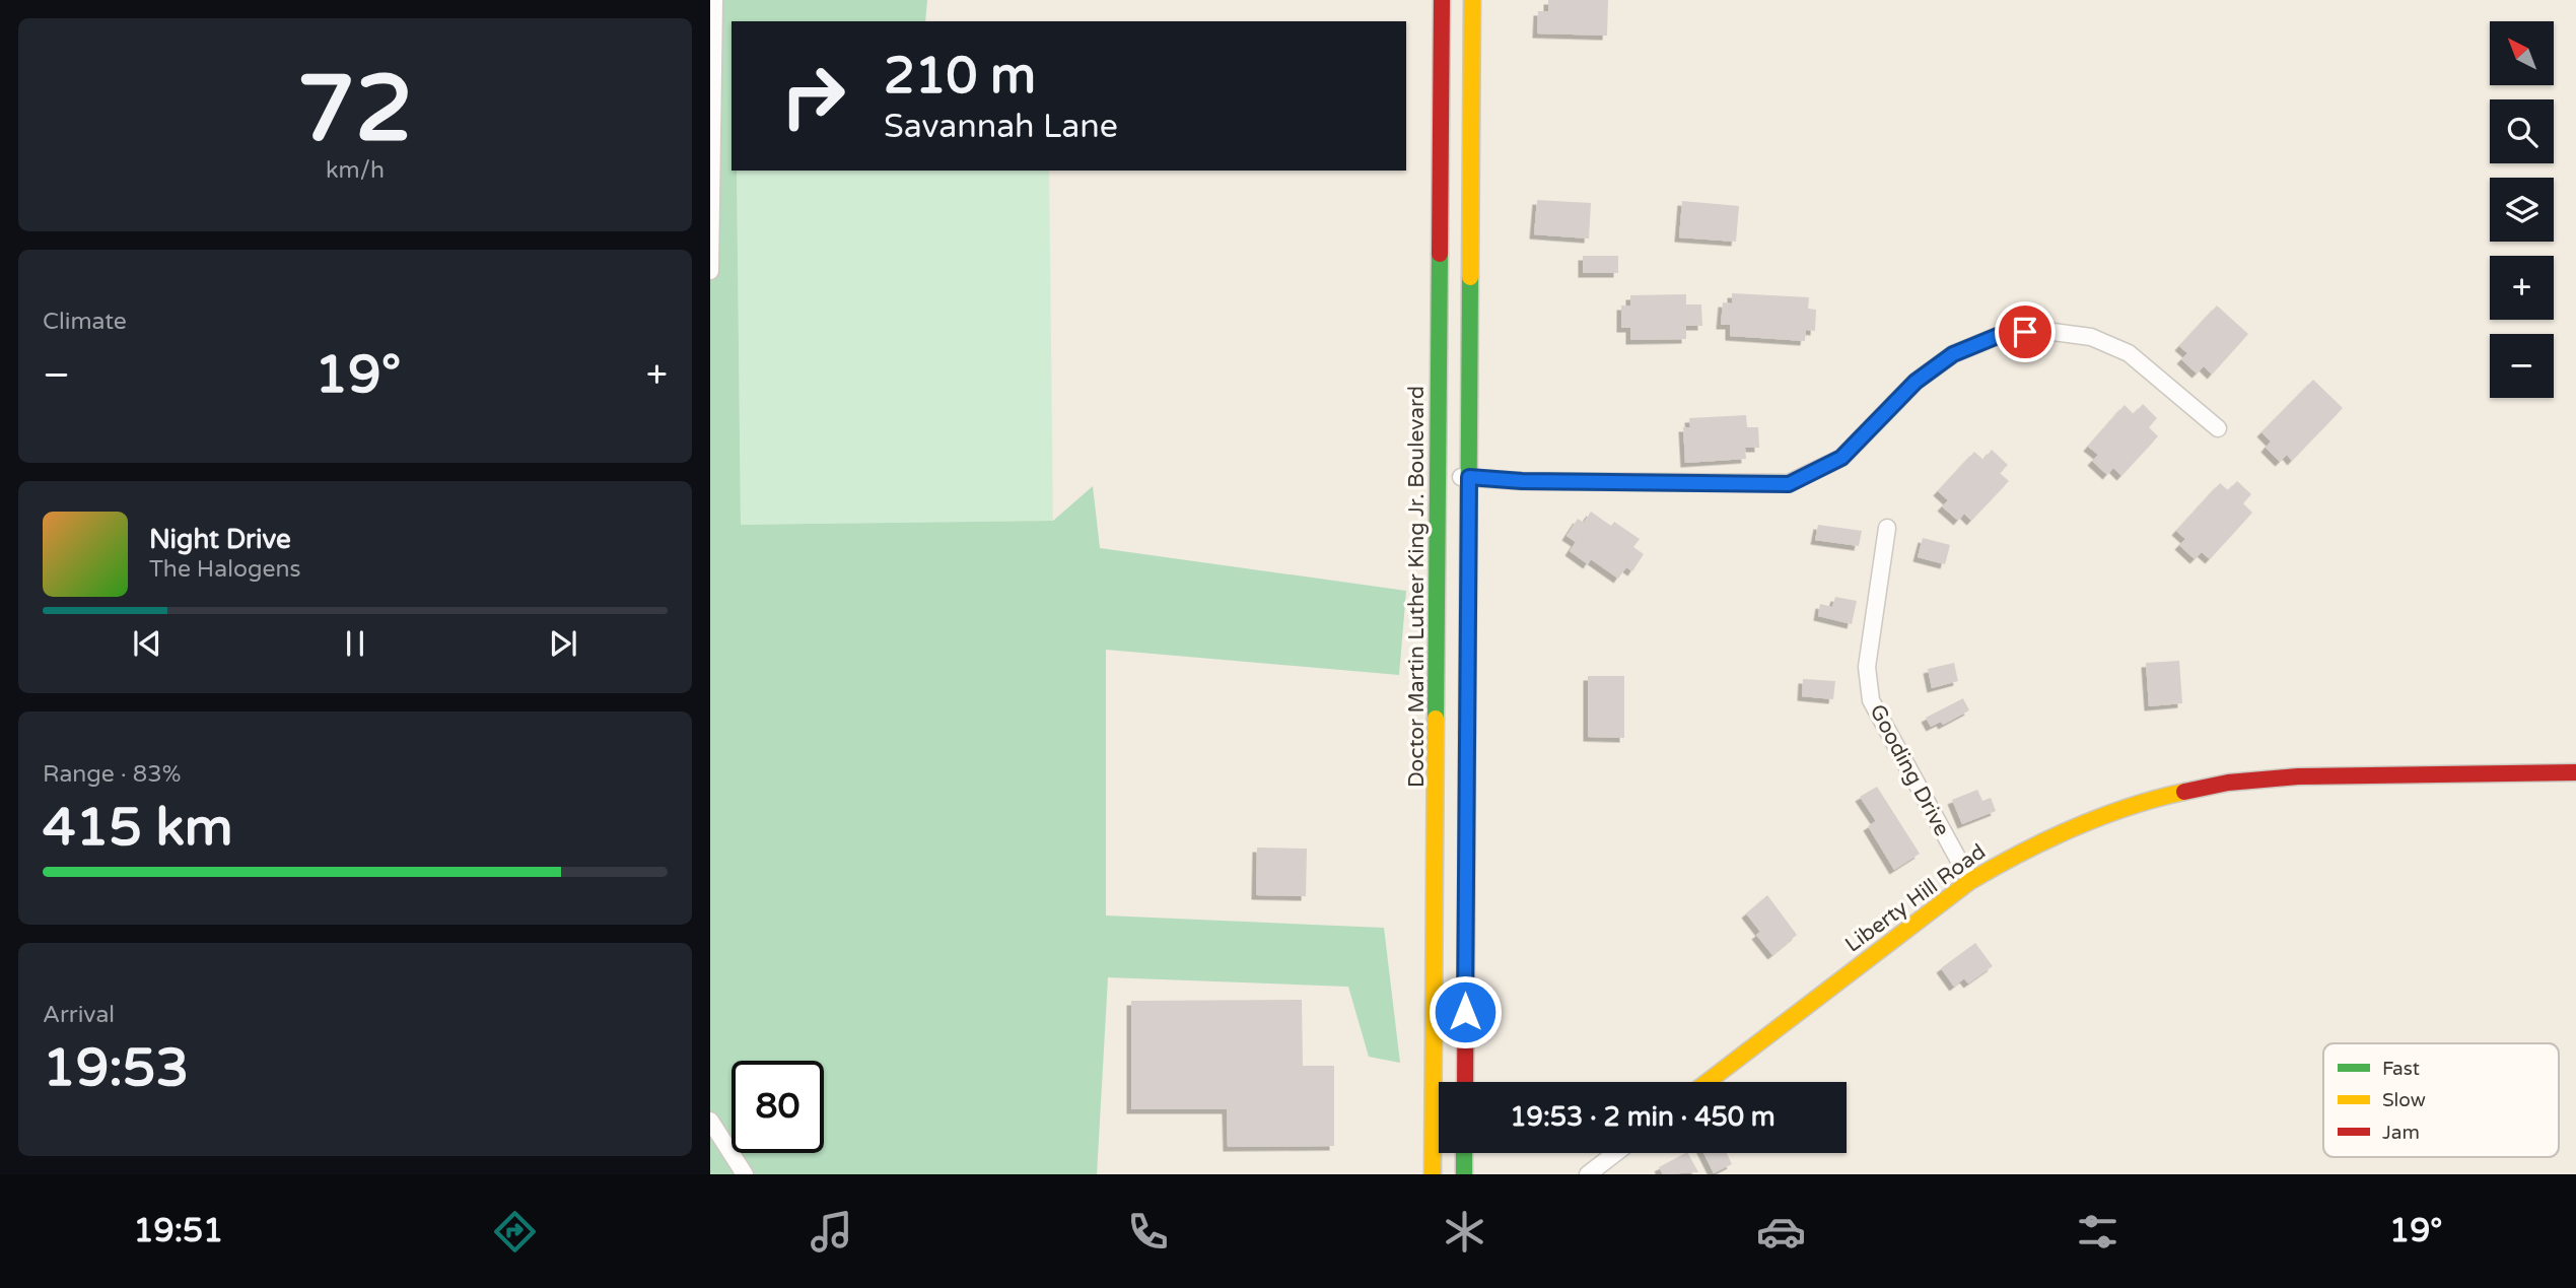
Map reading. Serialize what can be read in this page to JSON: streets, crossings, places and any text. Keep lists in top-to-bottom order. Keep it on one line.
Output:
{"streets":{"main road":["Doctor Martin Luther King Jr. Boulevard","Liberty Hill Road"],"street":["Gooding Drive"]},"crossings":[["Gooding Drive","Liberty Hill Road"]],"legend":["Fast","Slow","Jam"],"north":"top left","page":{"tile":[["72","km/h"],"Climate",["Range · 83%","415 km"],["Arrival","19:53"]],"map_buttons":["+","−"],"turn":["210 m","Savannah Lane"],"heat":["−","19°","+"],"song":["Night Drive","The Halogens"],"limit":"80","trip":"19:53 · 2 min · 450 m","tabs":["19:51","19°"]}}
